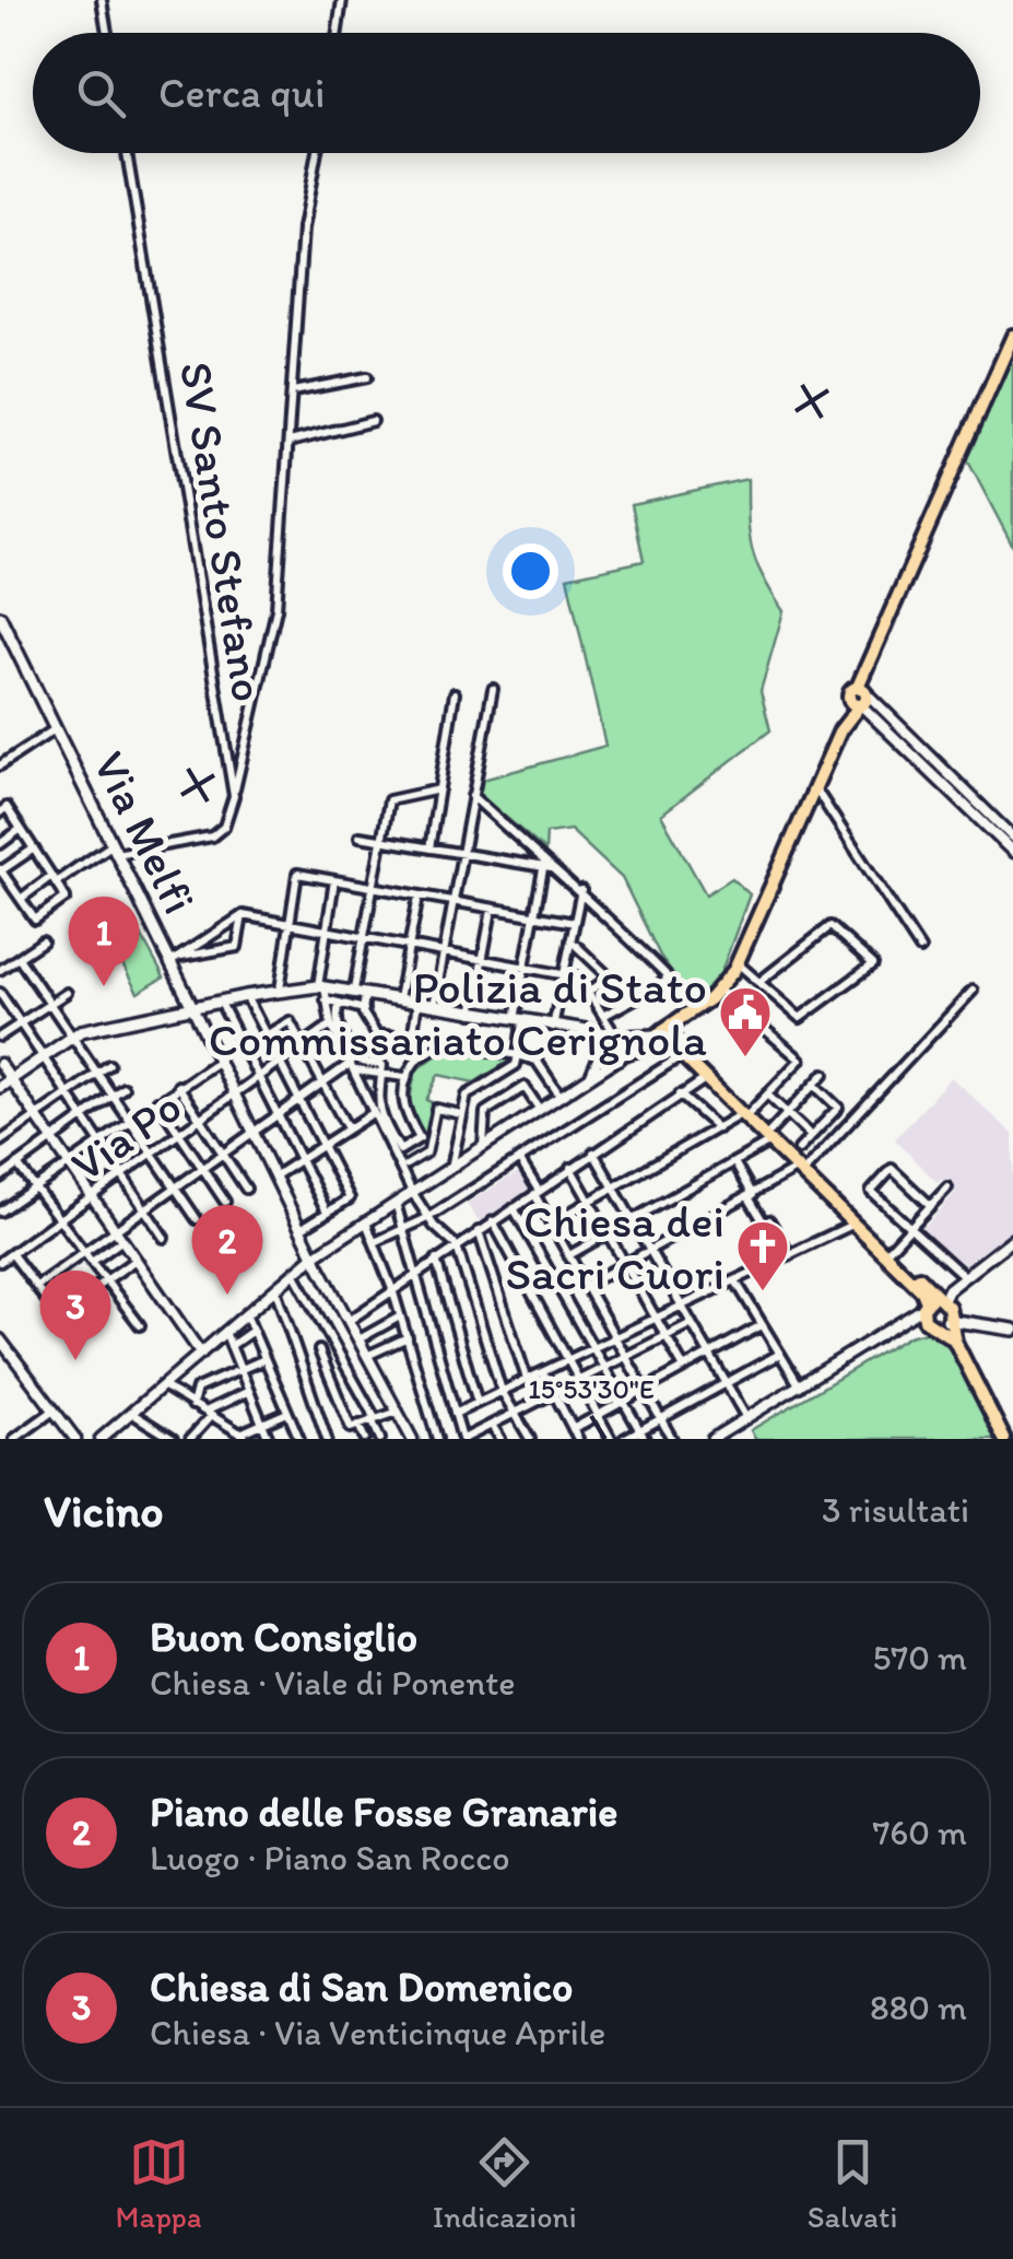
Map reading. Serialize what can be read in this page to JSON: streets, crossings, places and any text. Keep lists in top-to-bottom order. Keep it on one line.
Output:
{"streets":{"main road":["Via Melfi"],"street":["SV Santo Stefano","Via Po"]},"crossings":[["Via Melfi","Via Po"]],"places":{"public building":["Polizia di Stato Commissariato Cerignola"],"church":["Chiesa dei Sacri Cuori"]},"page":{"search":"Cerca qui","pins":["1","2","3"],"heading":["Vicino","3 risultati"],"list":[{"mark":"1","name":"Buon Consiglio","note":"Chiesa · Viale di Ponente","value":"570 m"},{"mark":"2","name":"Piano delle Fosse Granarie","note":"Luogo · Piano San Rocco","value":"760 m"},{"mark":"3","name":"Chiesa di San Domenico","note":"Chiesa · Via Venticinque Aprile","value":"880 m"}],"nav":["Mappa","Indicazioni","Salvati"]},"coordinates":["15°53'30\"E"]}
